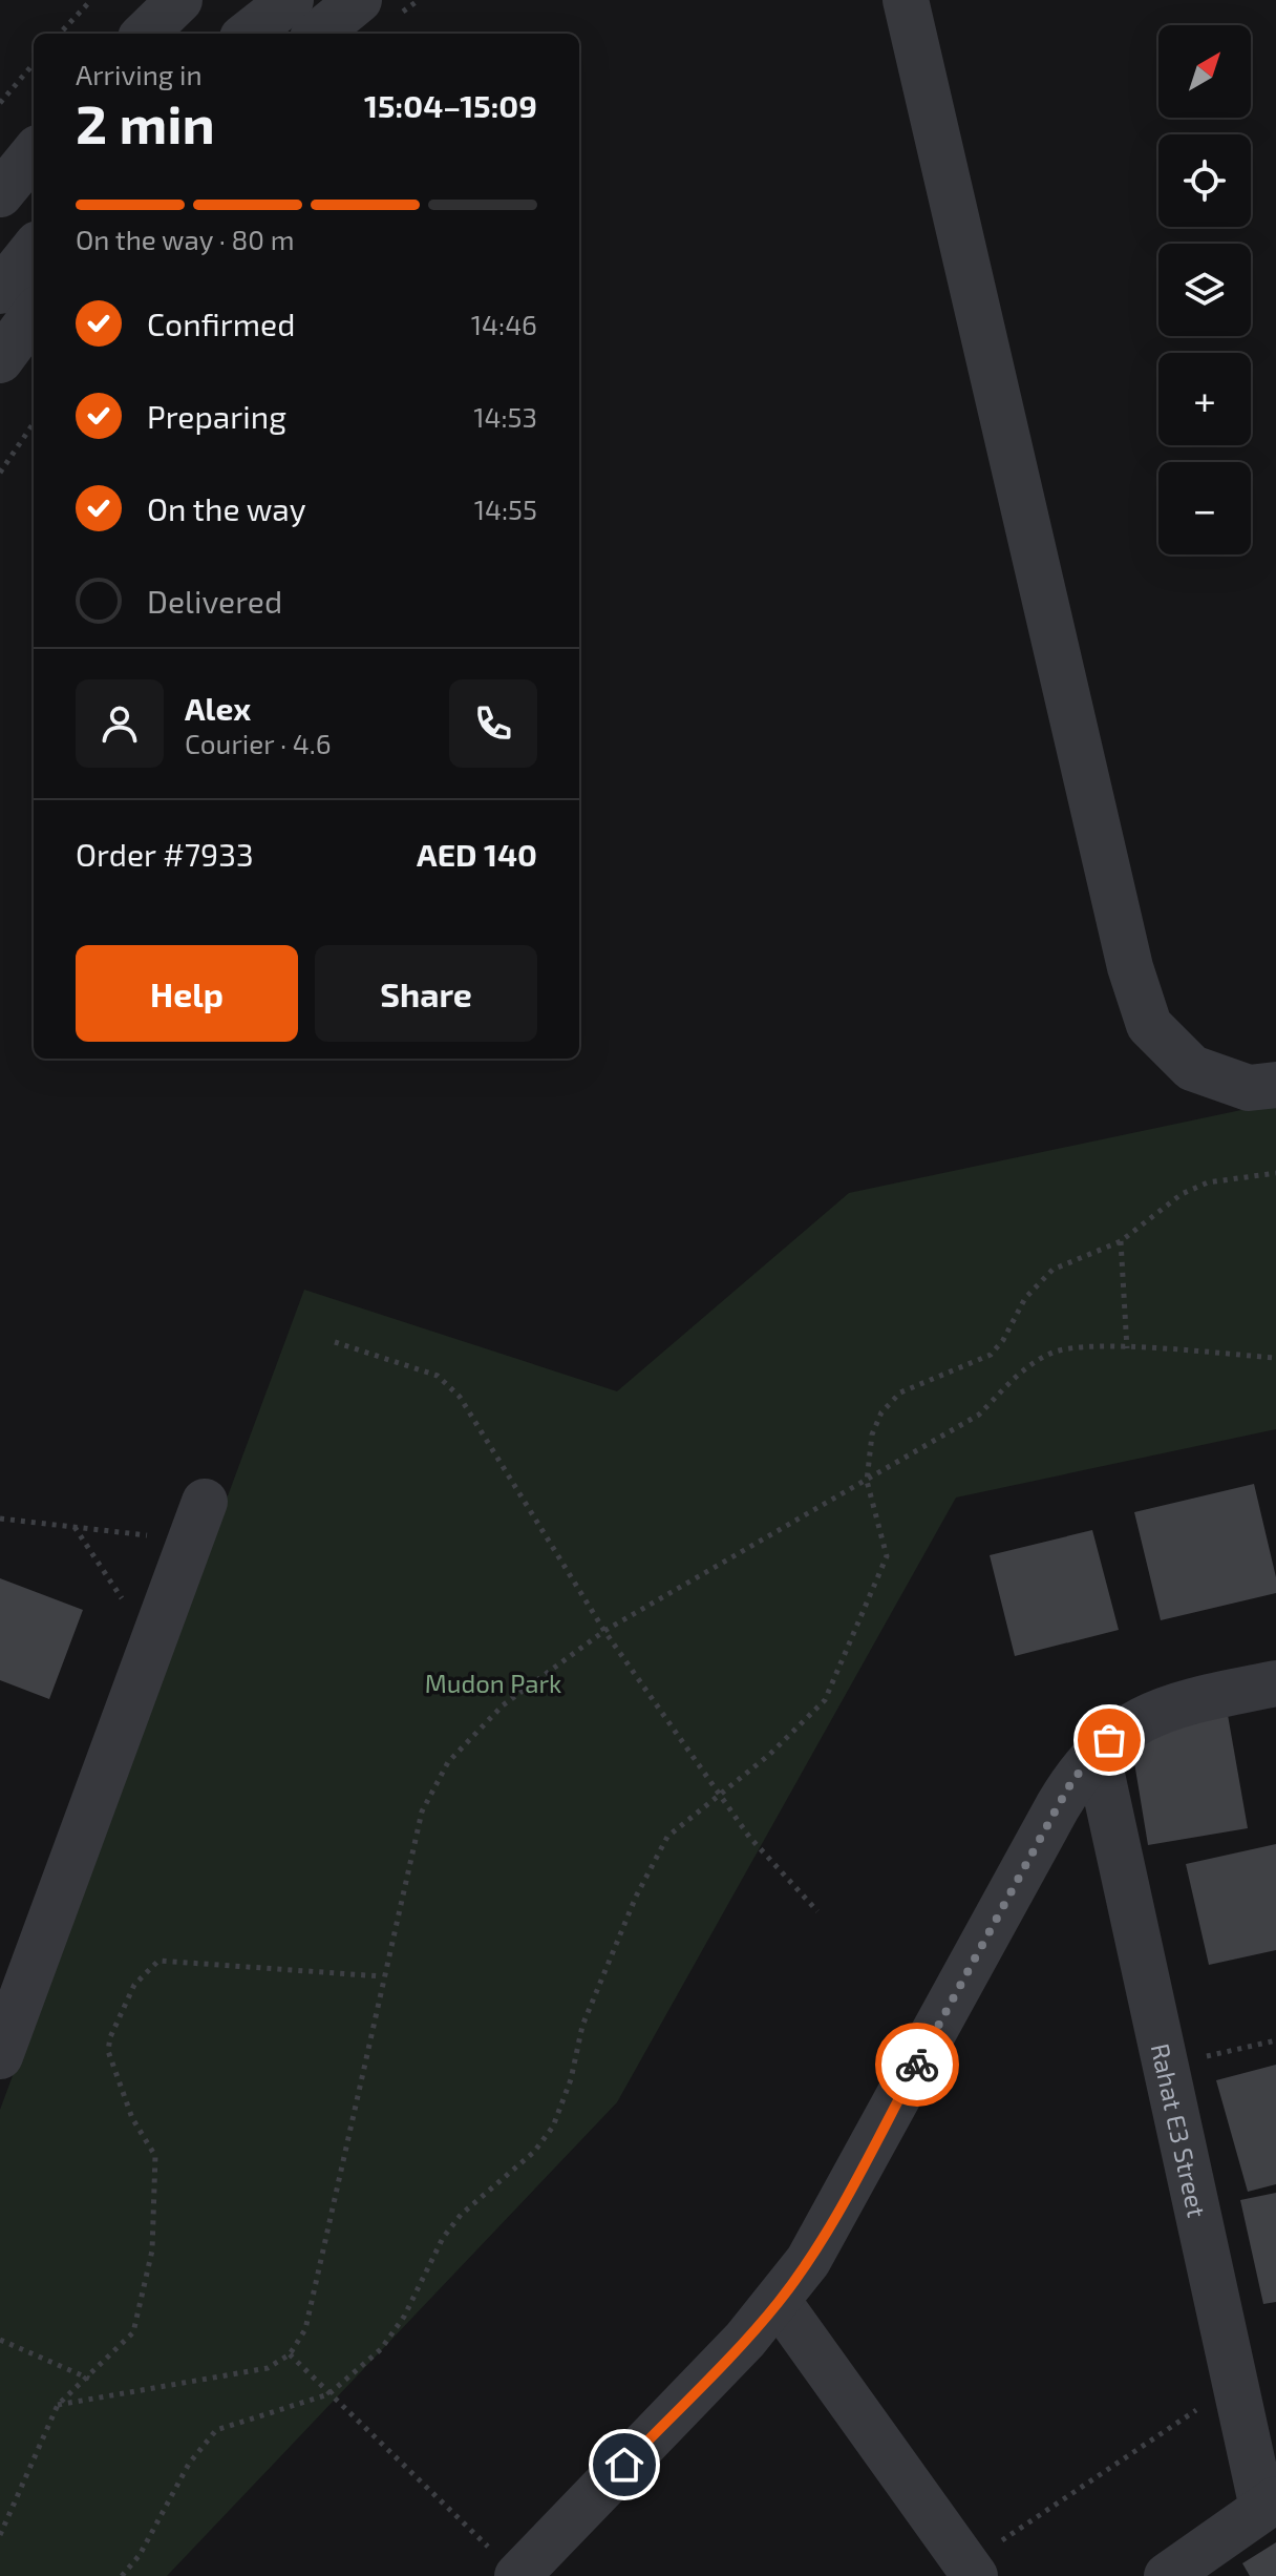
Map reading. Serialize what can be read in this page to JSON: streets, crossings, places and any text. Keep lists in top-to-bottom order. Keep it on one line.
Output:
{"streets":{"street":["Rahat E3 Street"]},"parks":["Mudon Park"],"north":"top right","page":{"map_buttons":["+","−"],"heading":["2 min","Arriving in","15:04–15:09"],"panel":["Alex","Courier · 4.6","Order #7933","AED 140"],"bar":"On the way · 80 m","list":[["Confirmed","14:46"],["Preparing","14:53"],["On the way","14:55"],"Delivered"],"buttons":["Help","Share"]}}
